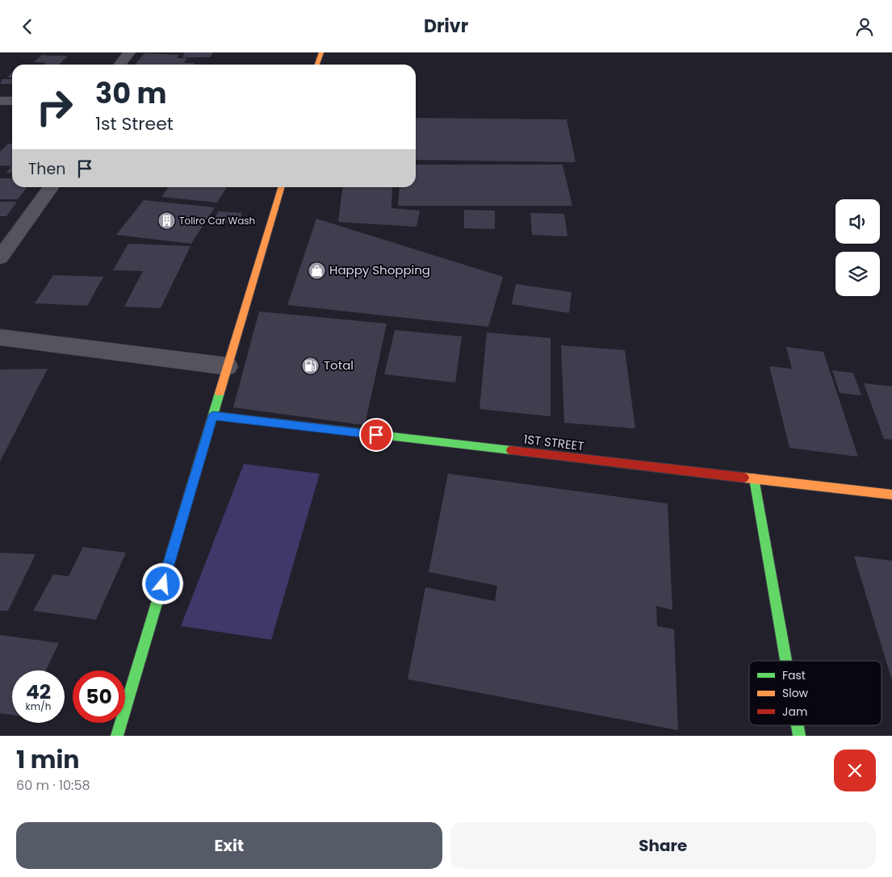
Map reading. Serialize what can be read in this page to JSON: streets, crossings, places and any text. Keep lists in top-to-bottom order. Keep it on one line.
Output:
{"streets":{"street":["1ST STREET"]},"places":{"building":["Toliro Car Wash"],"shop":["Happy Shopping"],"fuel station":["Total"]},"legend":["Fast","Slow","Jam"],"page":{"header":"Drivr","turn":["30 m","1st Street"],"then":"Then","speed":"42 km/h","limit":"50","heading":["1 min","60 m · 10:58"],"buttons":["Exit","Share"]}}
